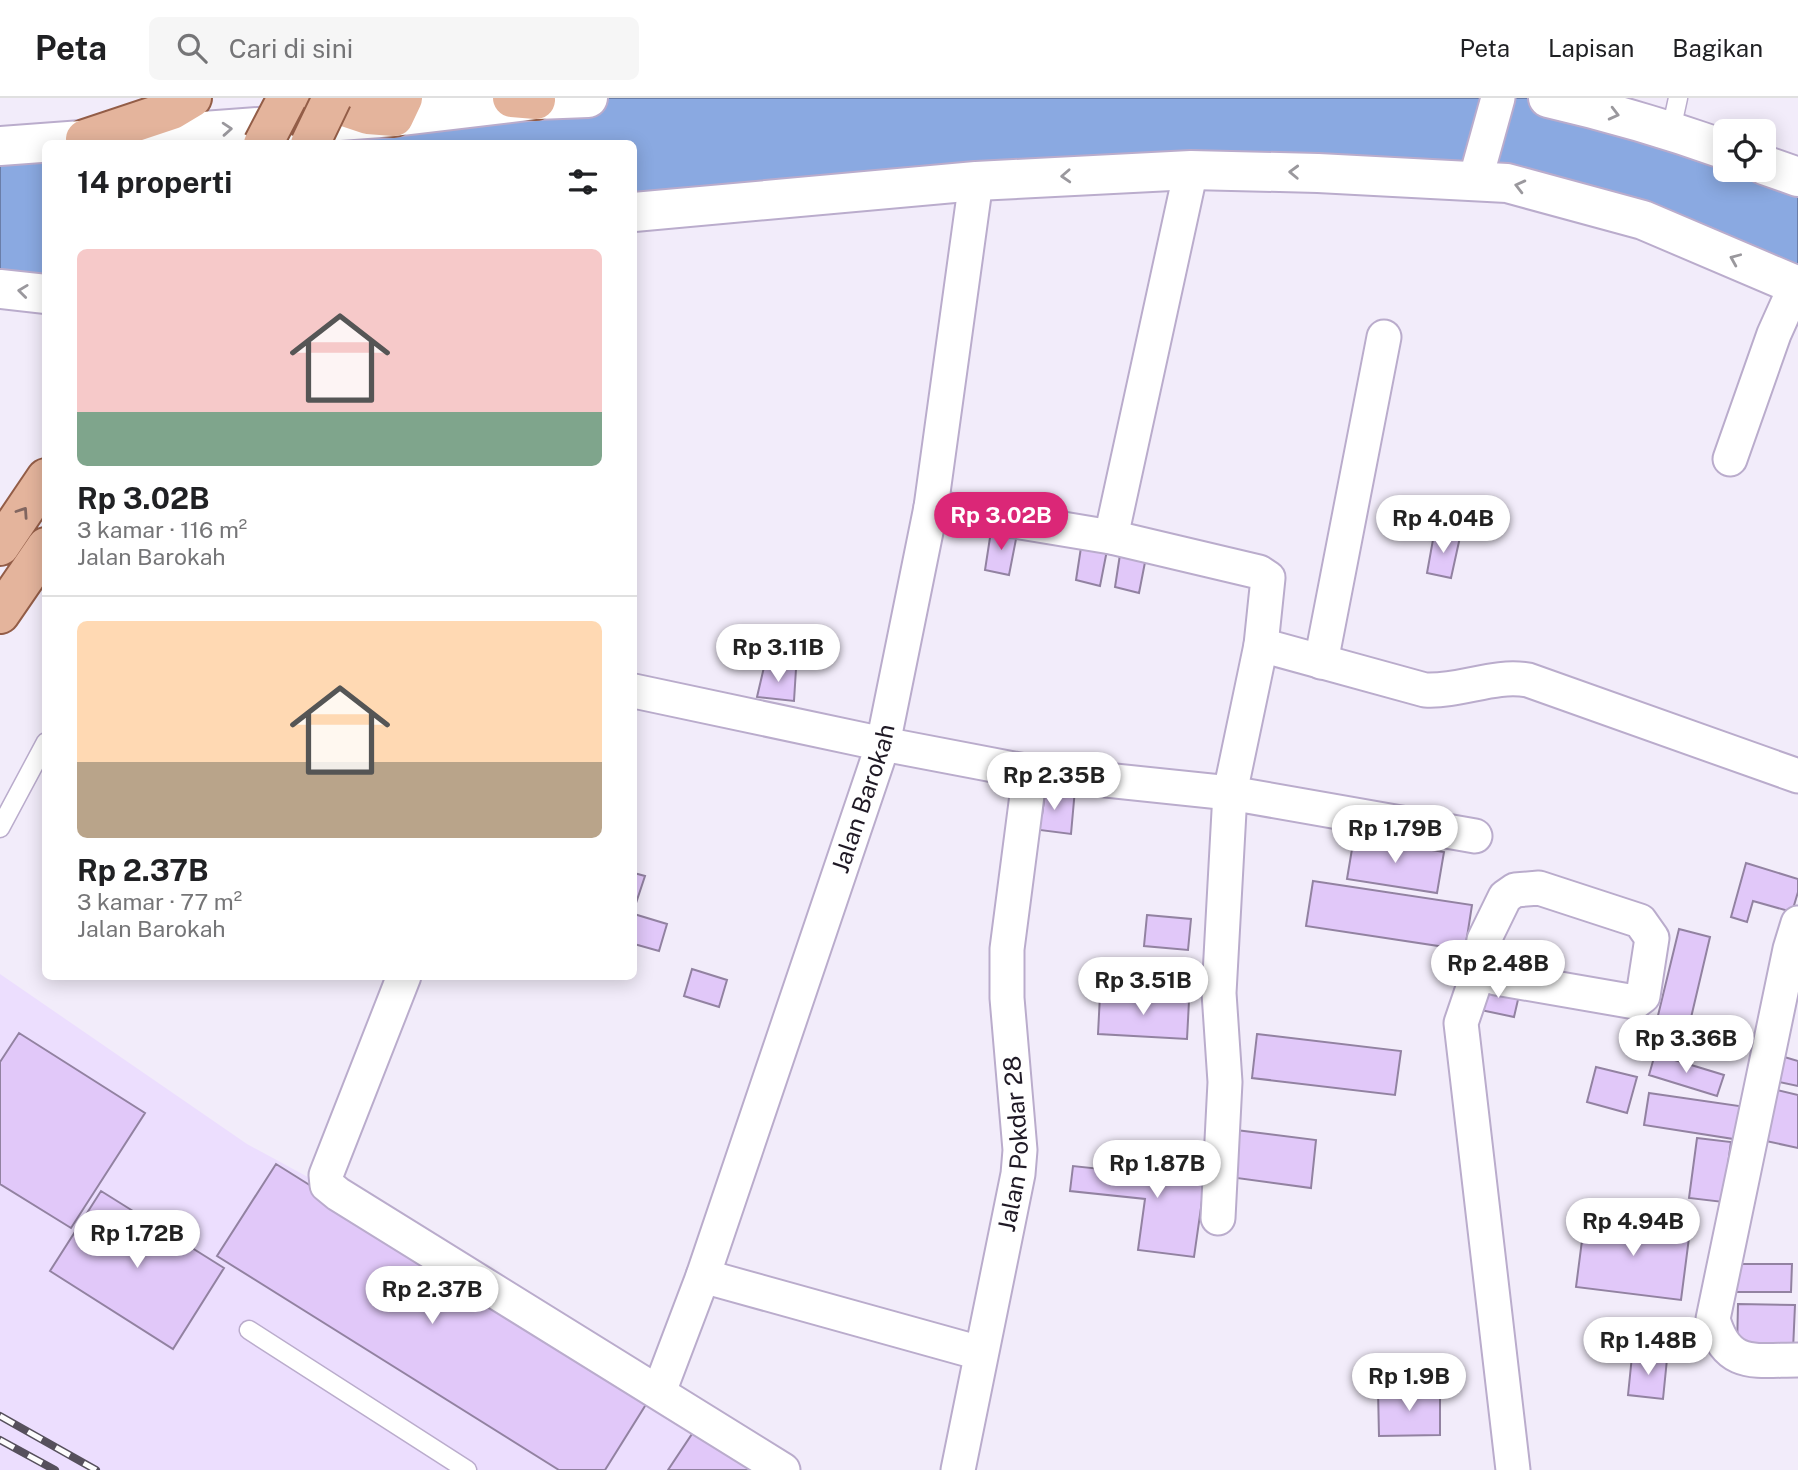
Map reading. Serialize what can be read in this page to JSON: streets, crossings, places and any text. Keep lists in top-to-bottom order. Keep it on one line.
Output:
{"streets":{"street":["Jalan Barokah","Jalan Pokdar 28"]},"page":{"header":"Peta","search":"Cari di sini","nav":["Peta","Lapisan","Bagikan"],"heading":"14 properti","list":[{"name":"Rp 3.02B","note":"3 kamar · 116 m² · Jalan Barokah"},{"name":"Rp 2.37B","note":"3 kamar · 77 m² · Jalan Barokah"}],"price":["Rp 3.02B","Rp 4.04B","Rp 3.11B","Rp 2.35B","Rp 1.79B","Rp 2.48B","Rp 3.51B","Rp 3.36B","Rp 1.87B","Rp 4.94B","Rp 1.72B","Rp 2.37B","Rp 1.48B","Rp 1.9B"]}}
